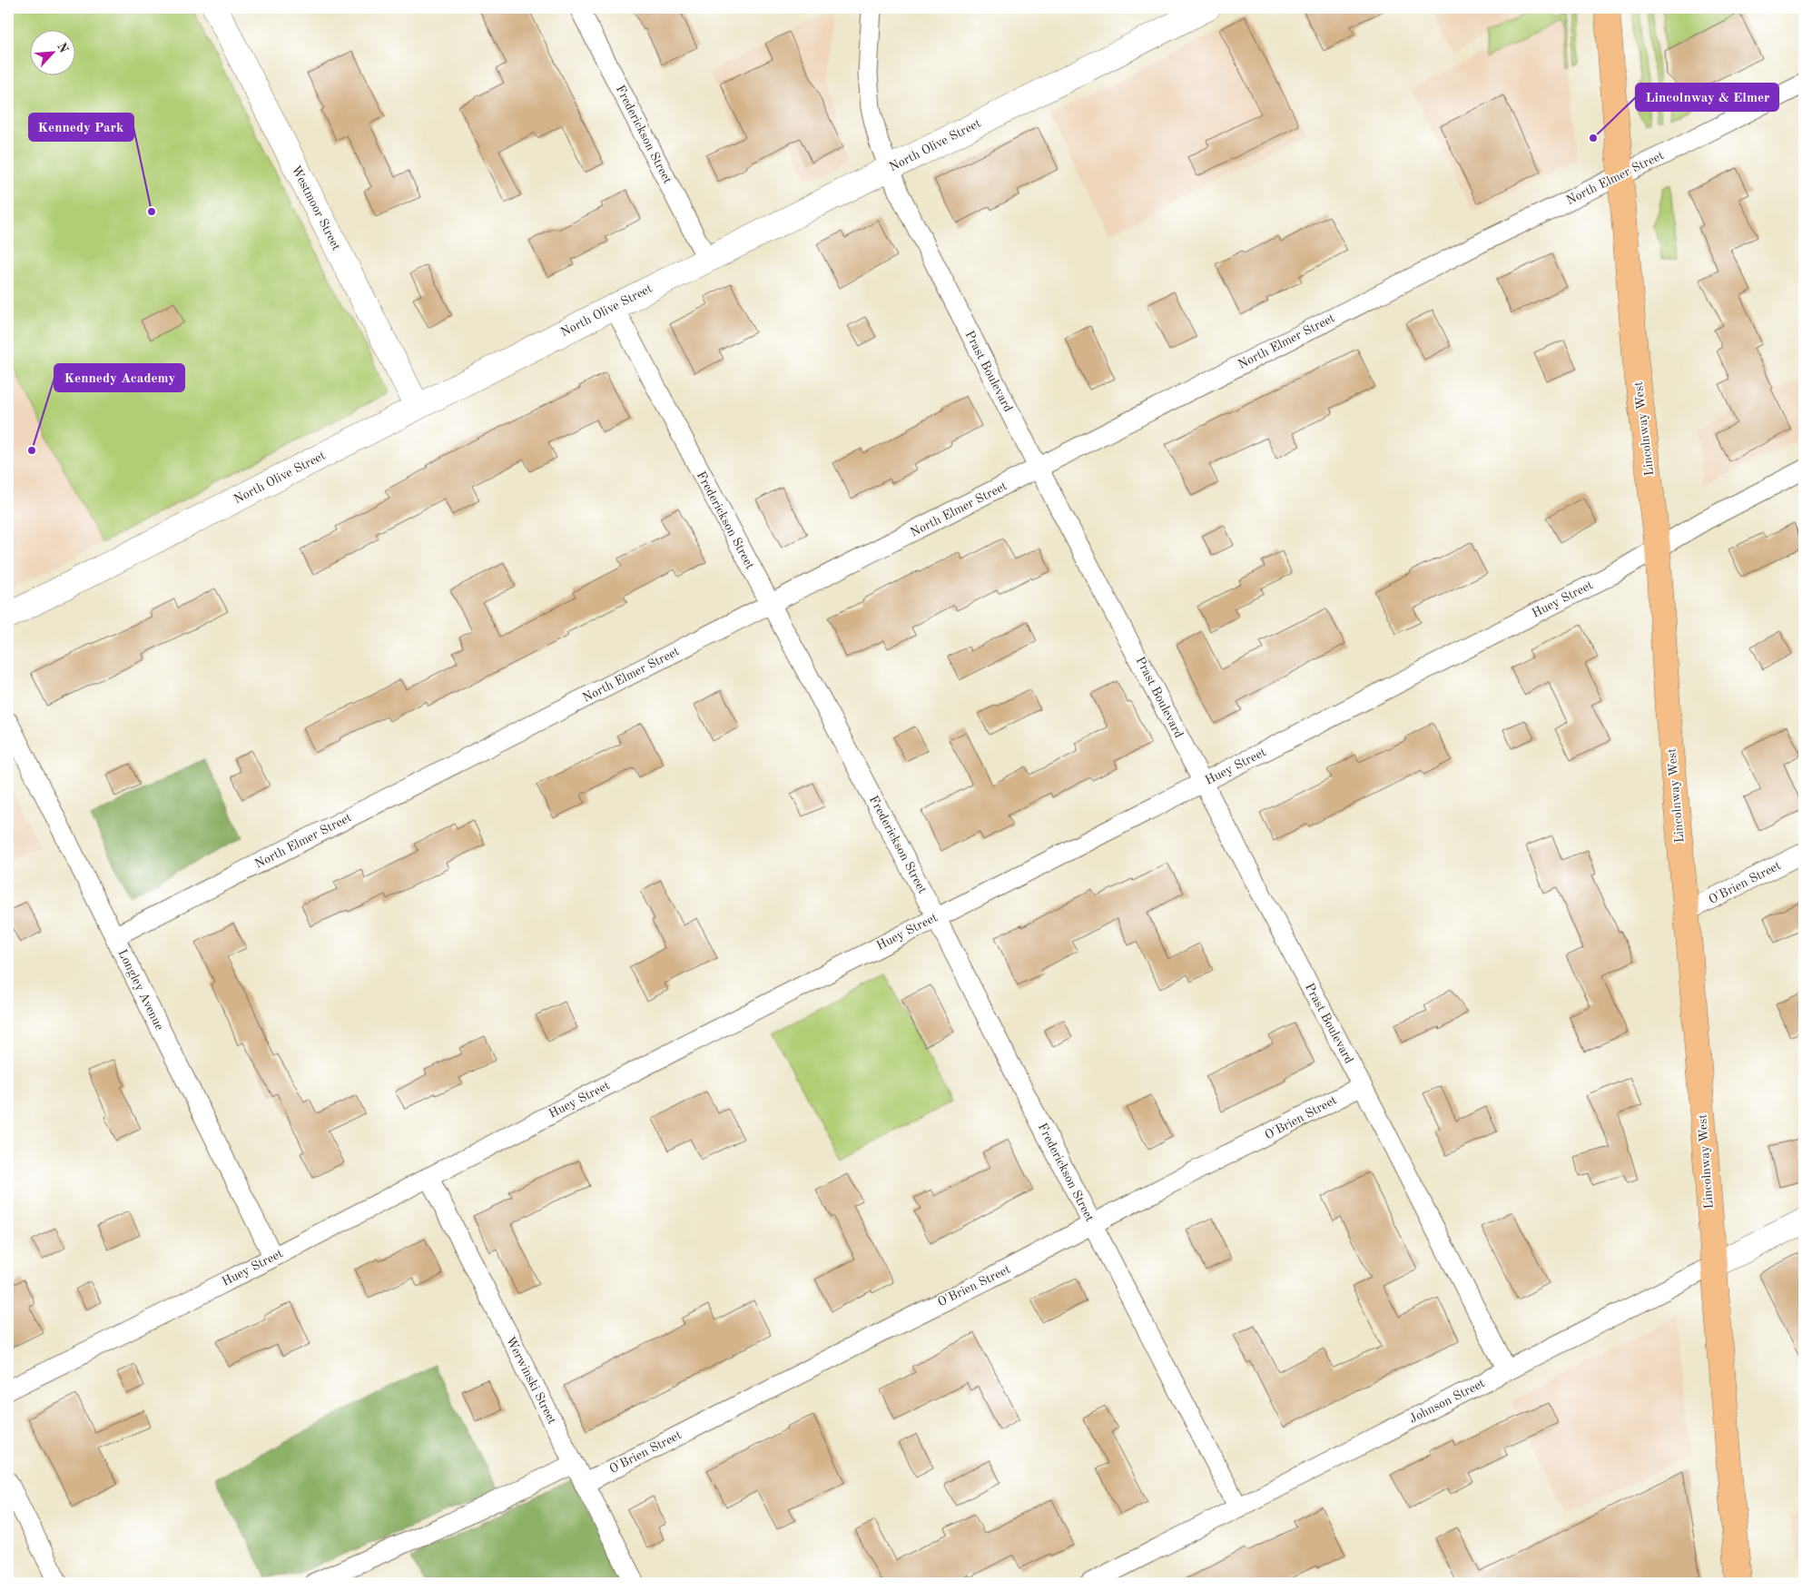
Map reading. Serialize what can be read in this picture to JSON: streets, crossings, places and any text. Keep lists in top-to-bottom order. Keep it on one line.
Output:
{"streets":{"main road":["Lincolnway West"],"street":["Frederickson Street","North Olive Street","North Elmer Street","Westmoor Street","Prast Boulevard","Huey Street","O'Brien Street","Longley Avenue","Werwinski Street","Johnson Street"]},"crossings":[["Frederickson Street","North Olive Street"],["Frederickson Street","North Elmer Street"],["Frederickson Street","Huey Street"],["Frederickson Street","O'Brien Street"],["Frederickson Street","Johnson Street"],["North Olive Street","Westmoor Street"],["North Olive Street","Prast Boulevard"],["North Elmer Street","Prast Boulevard"],["North Elmer Street","Lincolnway West"],["North Elmer Street","Longley Avenue"],["Prast Boulevard","Huey Street"],["Prast Boulevard","O'Brien Street"],["Prast Boulevard","Johnson Street"],["Lincolnway West","Huey Street"],["Lincolnway West","O'Brien Street"],["Lincolnway West","Johnson Street"],["Huey Street","Longley Avenue"],["Huey Street","Werwinski Street"],["O'Brien Street","Werwinski Street"]],"places":["Lincolnway & Elmer","Kennedy Park","Kennedy Academy"],"north":"top right"}
